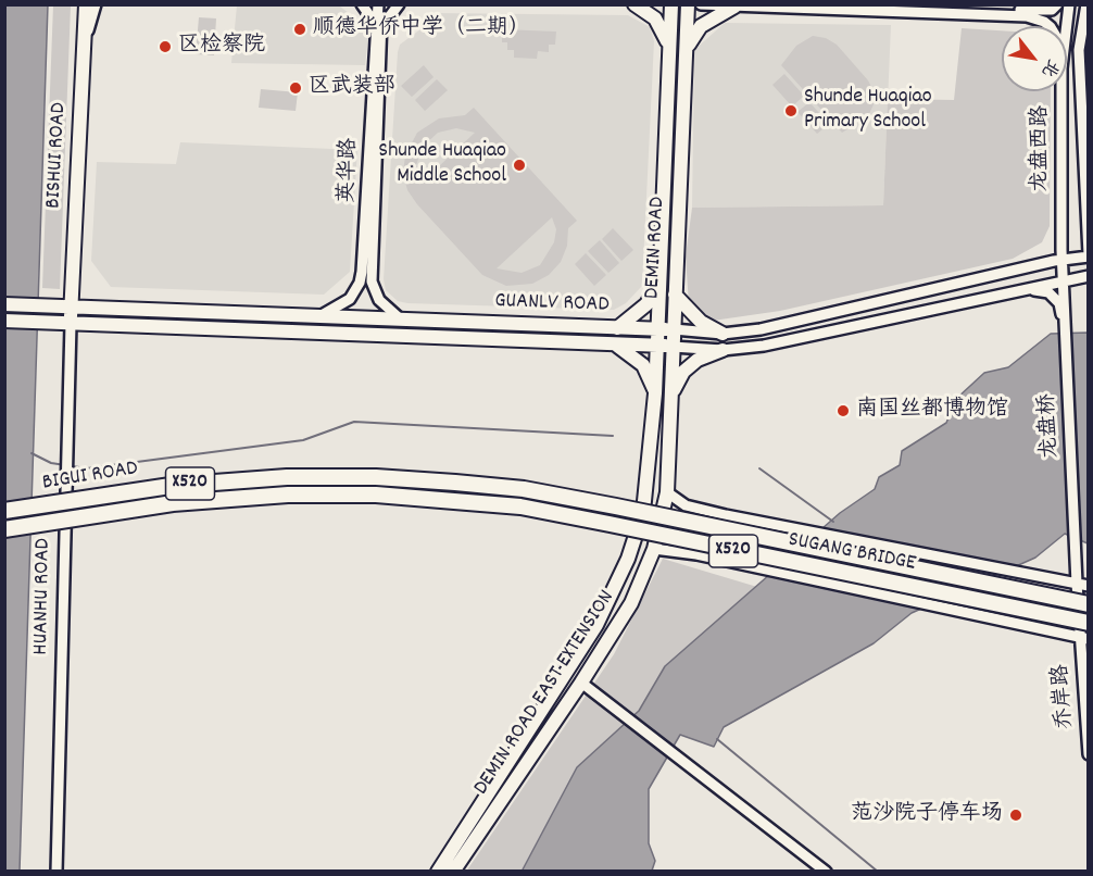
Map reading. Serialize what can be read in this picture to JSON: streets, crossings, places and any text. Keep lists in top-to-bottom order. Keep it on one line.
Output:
{"streets":{"highway":["BIGUI ROAD","X520","SUGANG BRIDGE"],"main road":["BISHUI ROAD","DEMIN ROAD","GUANLV ROAD","DEMIN ROAD EAST EXTENSION"],"street":["龙盘西路","英华路","龙盘桥","HUANHU ROAD","乔岸路"]},"crossings":[["龙盘西路","GUANLV ROAD"],["龙盘西路","龙盘桥"],["BISHUI ROAD","GUANLV ROAD"],["BISHUI ROAD","HUANHU ROAD"],["英华路","GUANLV ROAD"],["DEMIN ROAD","GUANLV ROAD"],["DEMIN ROAD","DEMIN ROAD EAST EXTENSION"],["GUANLV ROAD","龙盘桥"],["GUANLV ROAD","HUANHU ROAD"],["GUANLV ROAD","DEMIN ROAD EAST EXTENSION"],["龙盘桥","乔岸路"],["BIGUI ROAD","SUGANG BRIDGE"]],"places":["顺德华侨中学（二期）","区检察院","区武装部","Shunde Huaqiao Primary School","Shunde Huaqiao Middle School","南国丝都博物馆","范沙院子停车场"],"north":"bottom right"}
